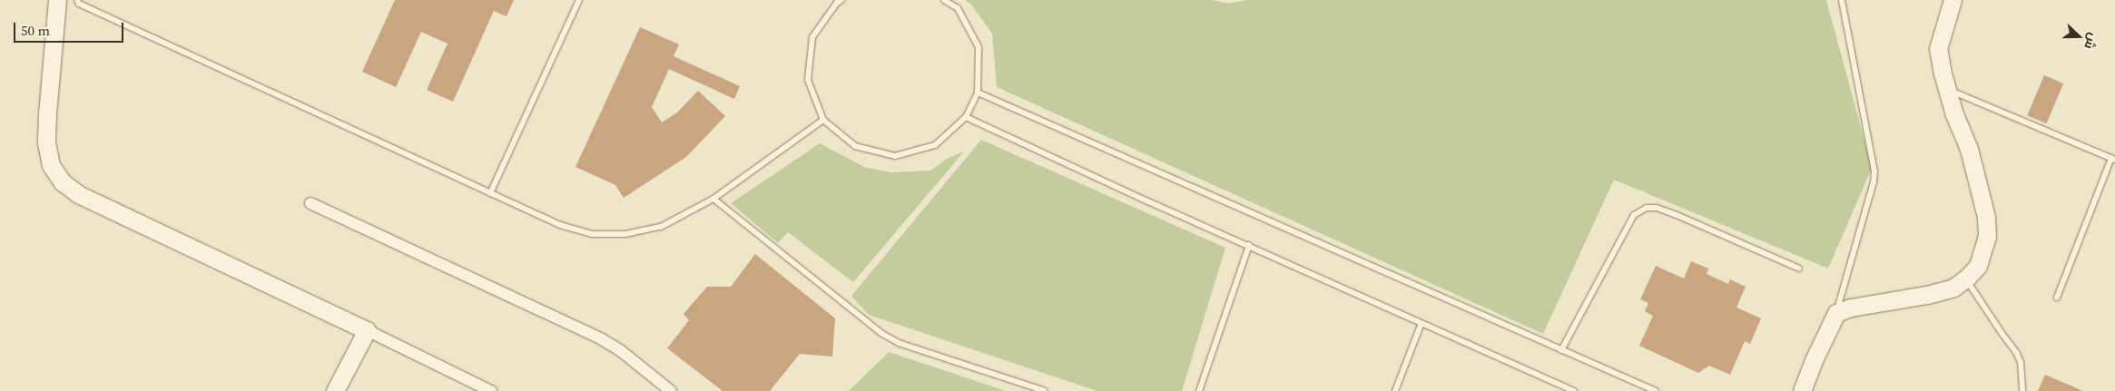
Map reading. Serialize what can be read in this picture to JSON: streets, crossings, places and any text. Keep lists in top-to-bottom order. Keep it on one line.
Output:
{"scale_bar":"50 m","north":"right"}
